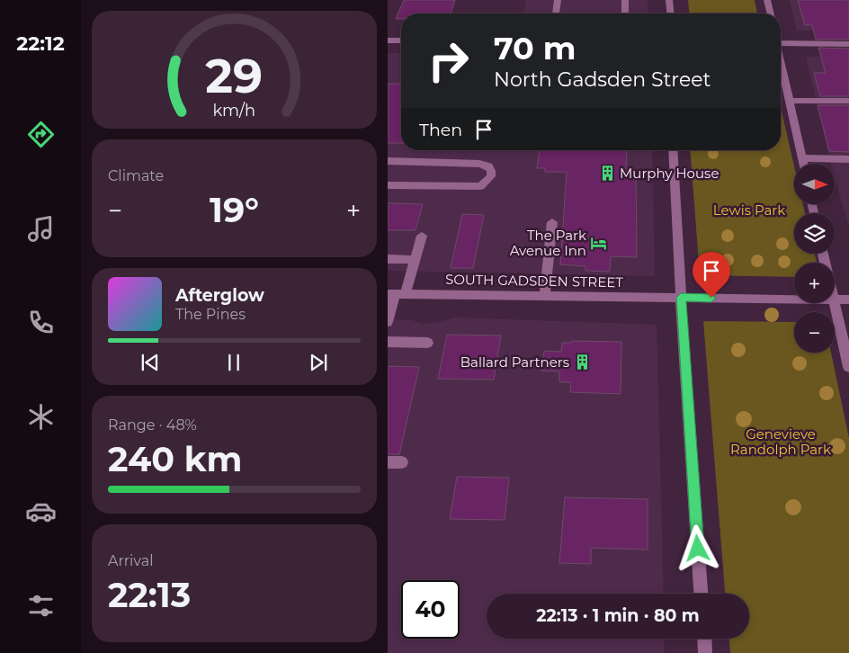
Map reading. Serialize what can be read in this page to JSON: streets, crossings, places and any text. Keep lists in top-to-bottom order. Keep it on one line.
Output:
{"streets":{"street":["SOUTH GADSDEN STREET"]},"parks":["Lewis Park","Genevieve Randolph Park"],"places":{"building":["Murphy House","Ballard Partners"],"hotel":["The Park Avenue Inn"]},"north":"right","page":{"tabs":"22:12","turn":["70 m","North Gadsden Street"],"then":"Then","tile":["Climate",["Range · 48%","240 km"],["Arrival","22:13"]],"map_buttons":["+","−"],"heat":["−","19°","+"],"song":["Afterglow","The Pines"],"limit":"40","trip":"22:13 · 1 min · 80 m","gauge":["29","km/h"]}}
